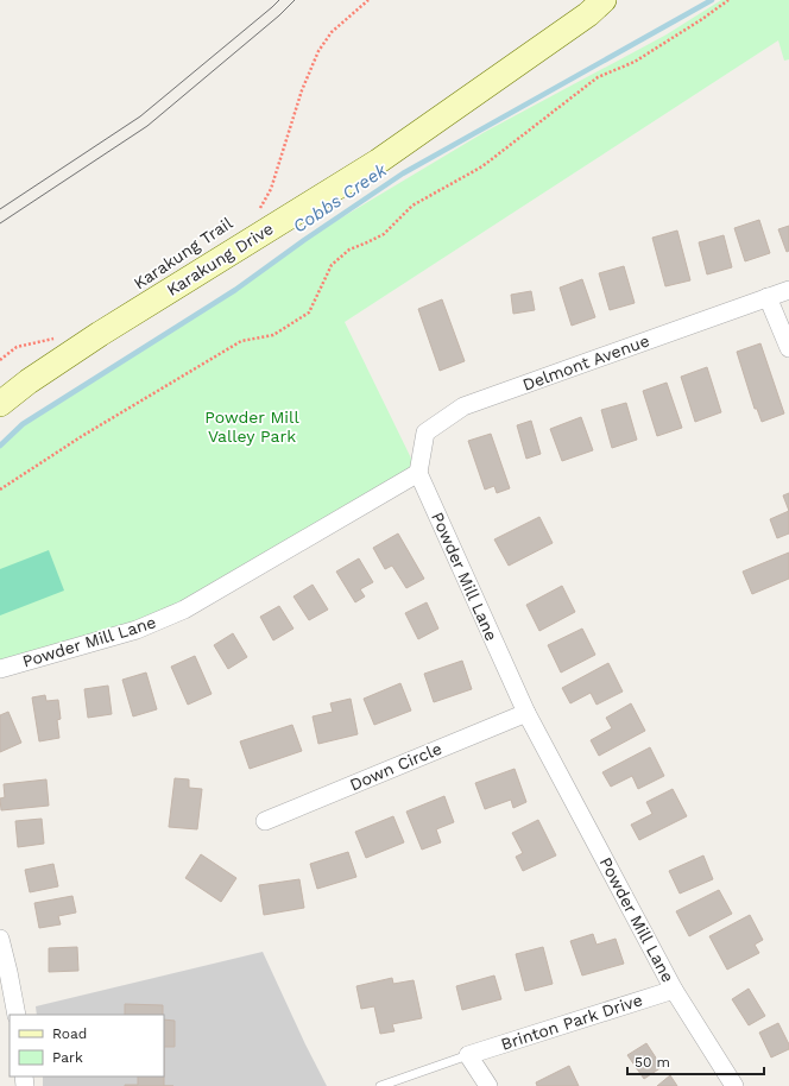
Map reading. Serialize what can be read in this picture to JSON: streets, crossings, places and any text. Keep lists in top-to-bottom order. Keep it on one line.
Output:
{"streets":{"street":["Karakung Drive","Delmont Avenue","Powder Mill Lane","Down Circle","Brinton Park Drive"]},"crossings":[["Delmont Avenue","Powder Mill Lane"],["Powder Mill Lane","Down Circle"],["Powder Mill Lane","Brinton Park Drive"]],"water":["Cobbs Creek"],"parks":["Powder Mill Valley Park"],"legend":["Road","Park"],"scale_bar":"50 m"}
